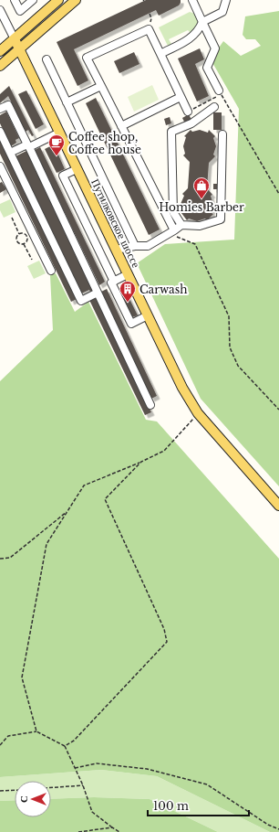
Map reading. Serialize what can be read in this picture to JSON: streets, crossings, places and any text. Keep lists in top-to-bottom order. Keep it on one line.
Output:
{"streets":{"main road":["Путилковское шоссе"]},"places":{"cafe":["Coffee shop, Coffee house"],"shop":["Homies Barber"],"building":["Carwash"]},"scale_bar":"100 m","north":"left"}
